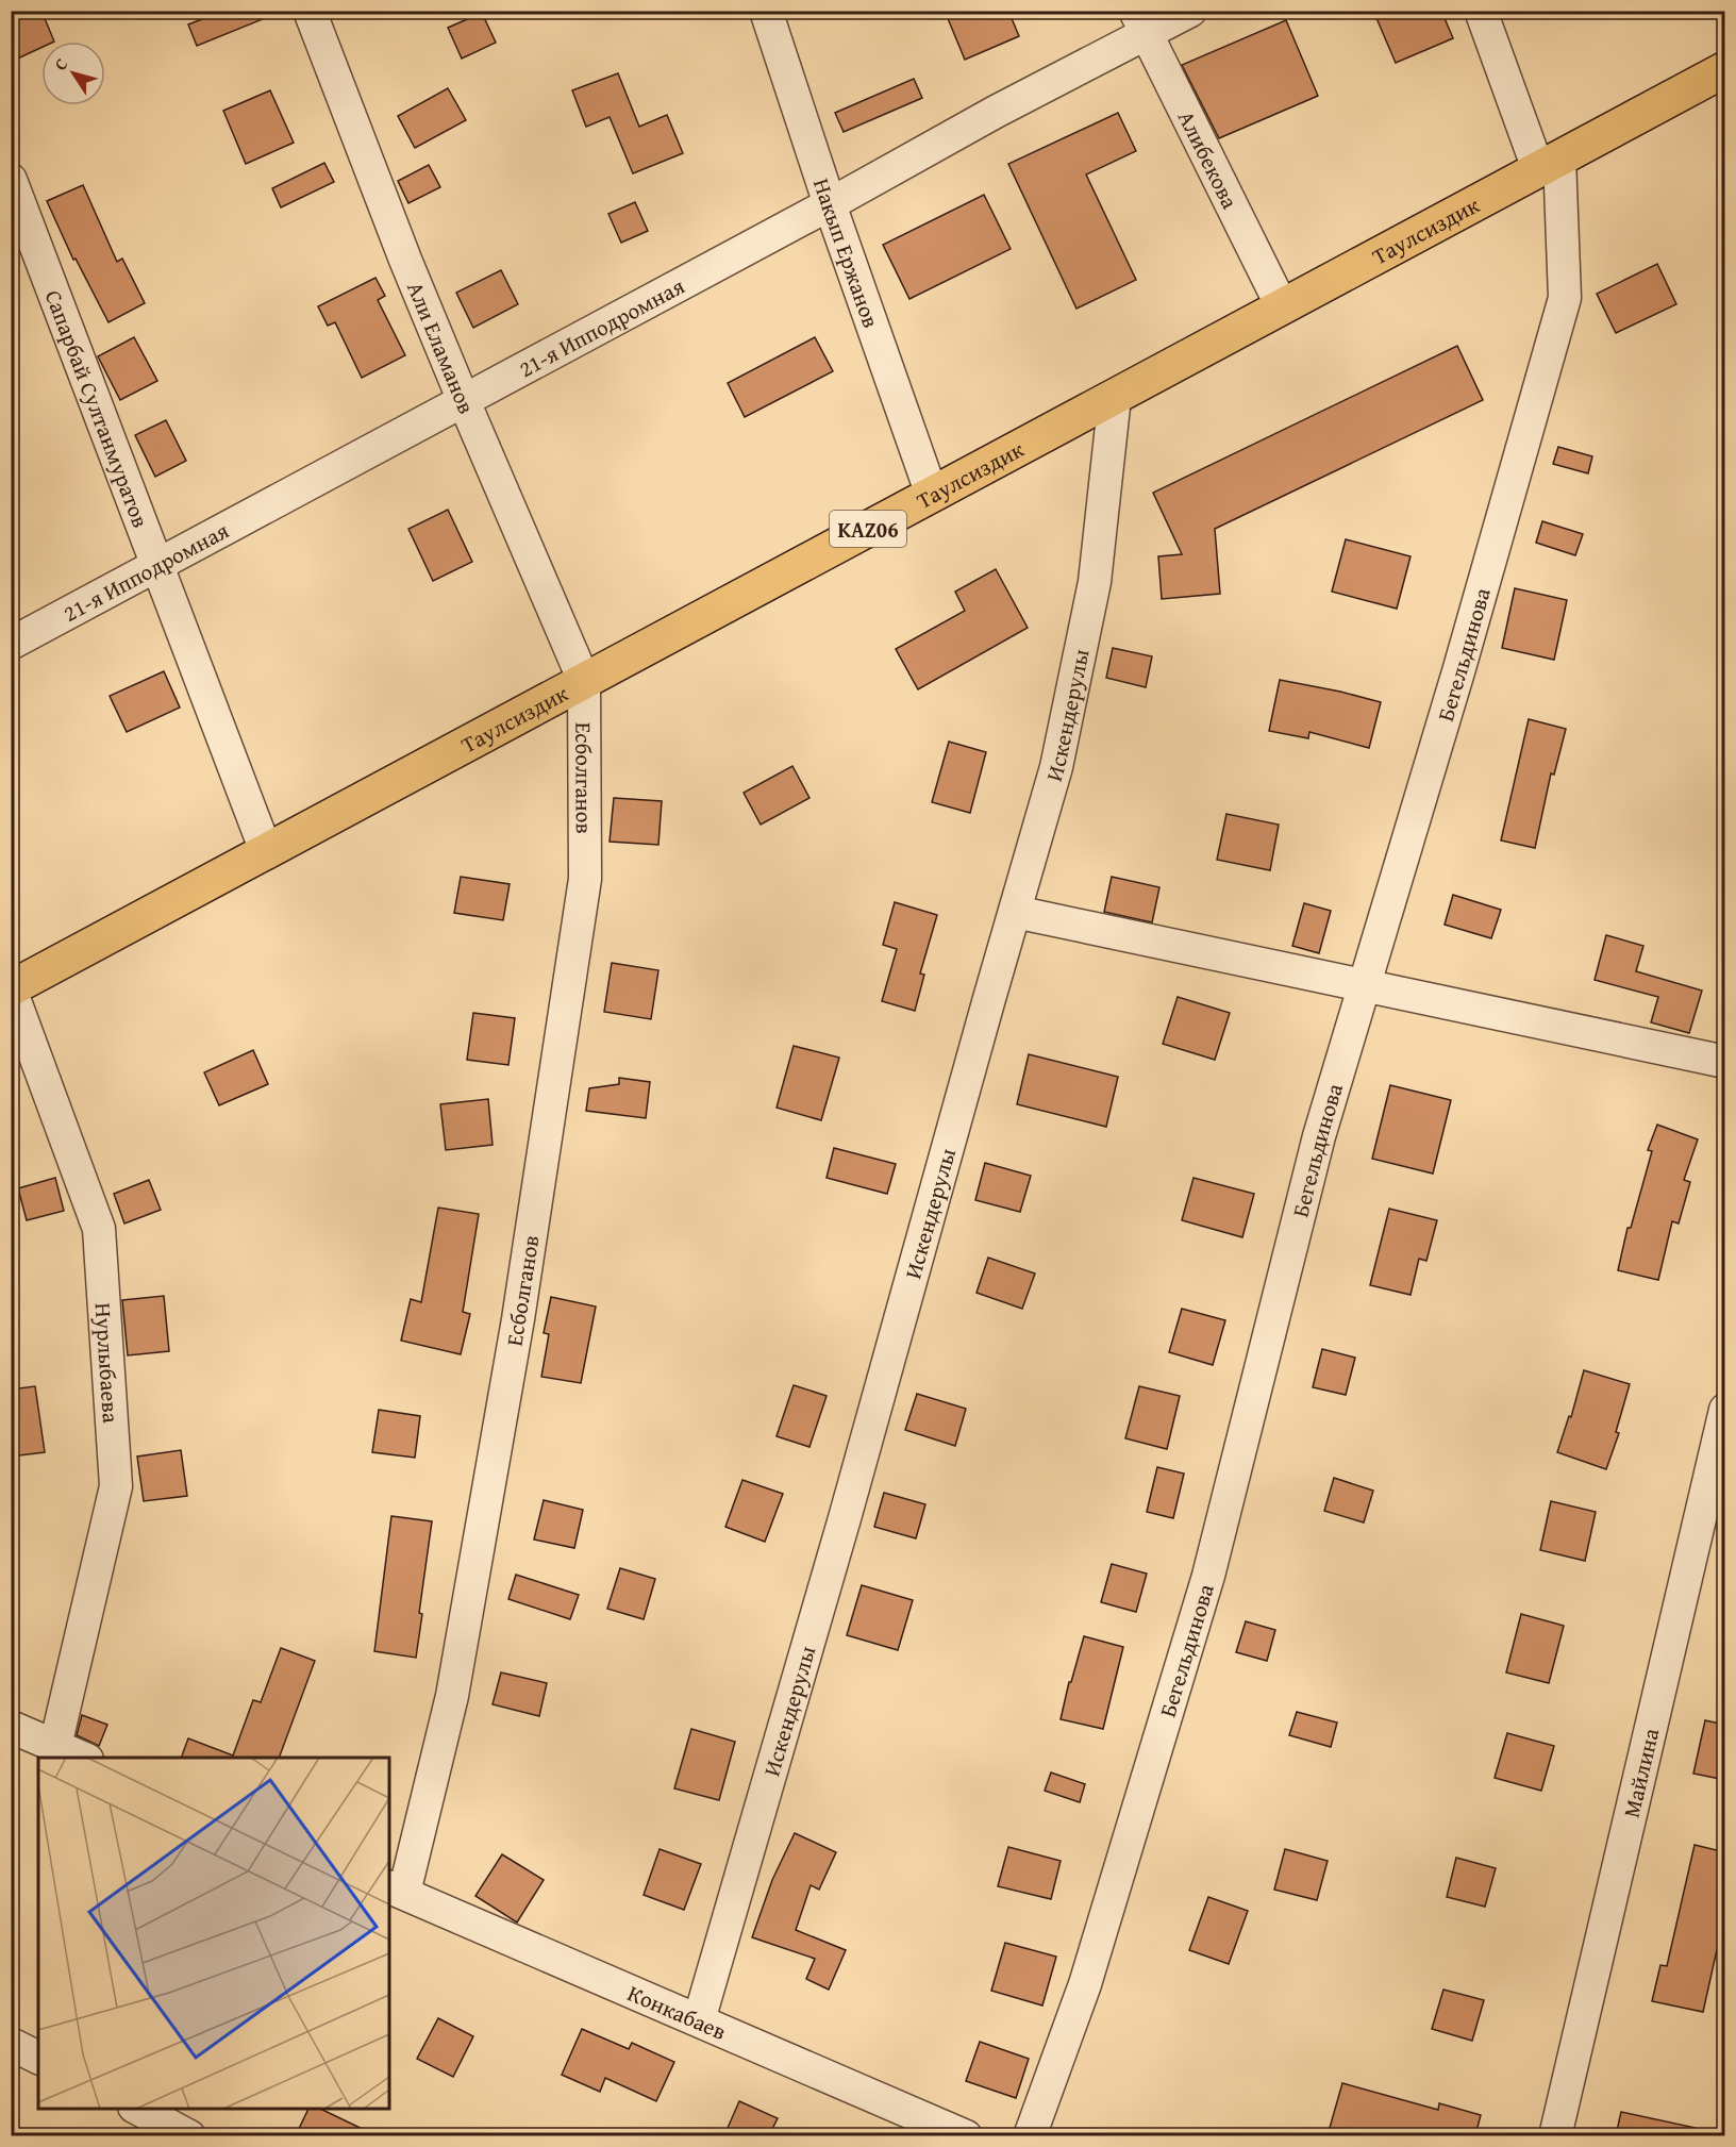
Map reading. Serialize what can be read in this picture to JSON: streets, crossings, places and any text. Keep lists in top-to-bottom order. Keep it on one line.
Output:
{"streets":{"main road":["Таулсиздик","KAZ06"],"street":["Алибекова","Накып Ержанов","21-я Ипподромная","Али Еламанов","Сапарбай Султанмуратов","Бегельдинова","Искендерулы","Есболганов","Нурлыбаева","Майлина","Конкабаев"]},"crossings":[["Алибекова","Таулсиздик"],["Алибекова","21-я Ипподромная"],["Таулсиздик","Накып Ержанов"],["Таулсиздик","Али Еламанов"],["Таулсиздик","Сапарбай Султанмуратов"],["Таулсиздик","Бегельдинова"],["Таулсиздик","Искендерулы"],["Таулсиздик","Есболганов"],["Таулсиздик","Нурлыбаева"],["Накып Ержанов","21-я Ипподромная"],["21-я Ипподромная","Али Еламанов"],["21-я Ипподромная","Сапарбай Султанмуратов"],["Али Еламанов","Есболганов"],["Искендерулы","Конкабаев"],["Есболганов","Конкабаев"]],"north":"top left"}
